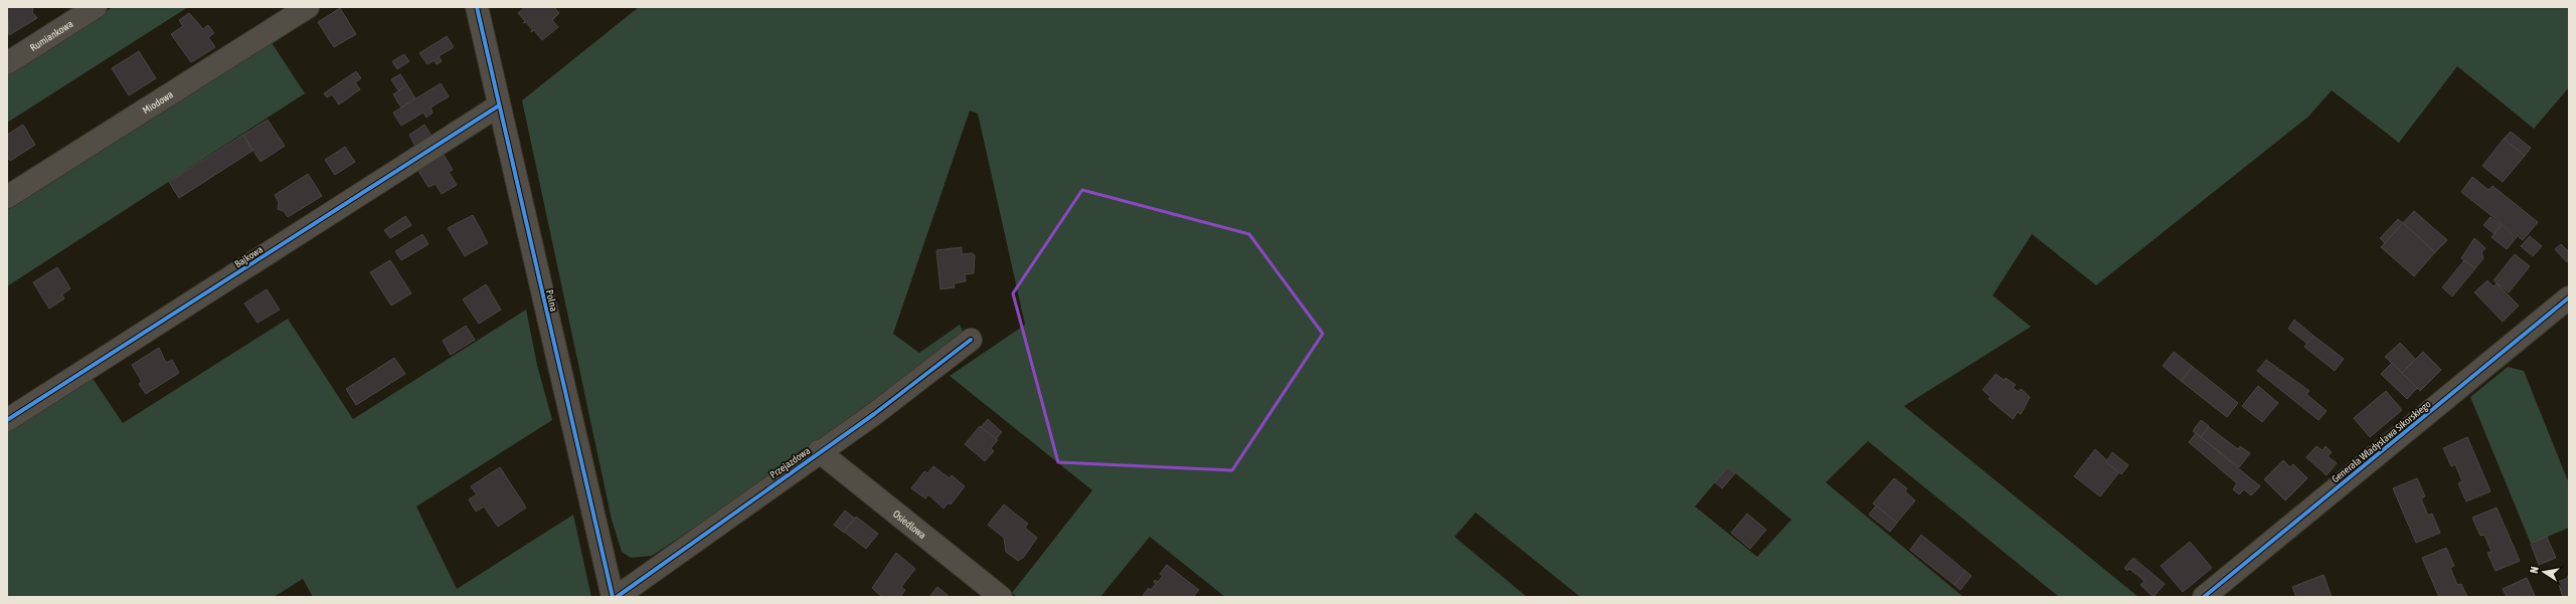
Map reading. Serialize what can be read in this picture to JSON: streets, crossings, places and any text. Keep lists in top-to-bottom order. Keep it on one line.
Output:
{"streets":{"street":["Rumiankowa","Miodowa","Bajkowa","Polna","Generała Władysława Sikorskiego","Przejazdowa","Osiedlowa"]},"crossings":[["Bajkowa","Polna"],["Przejazdowa","Osiedlowa"]],"north":"left"}
